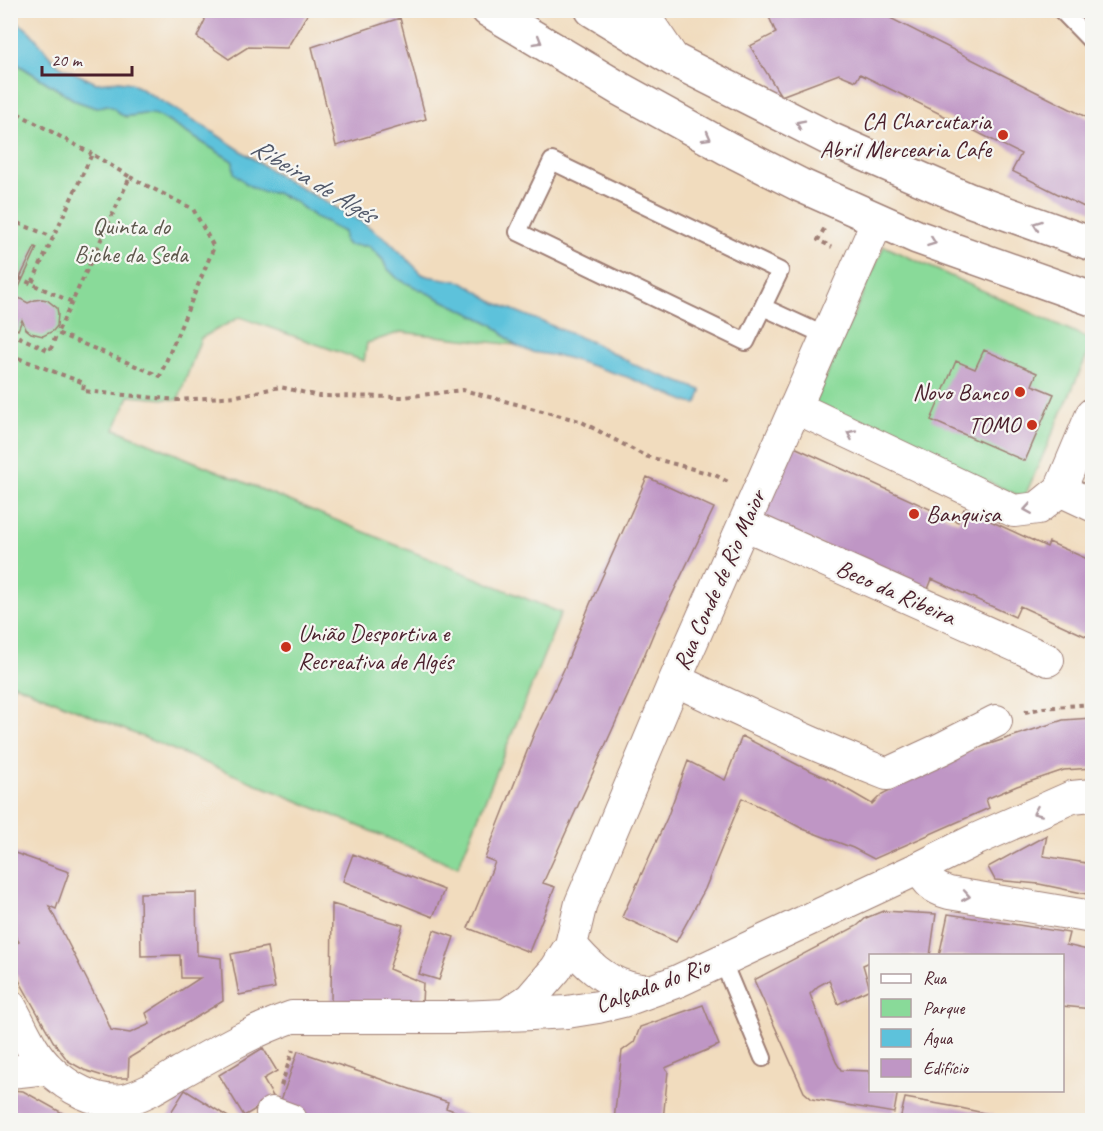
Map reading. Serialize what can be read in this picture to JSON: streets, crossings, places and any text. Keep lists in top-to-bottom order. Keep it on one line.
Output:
{"streets":{"street":["Rua Conde de Rio Maior","Beco da Ribeira","Calçada do Rio"]},"crossings":[["Rua Conde de Rio Maior","Beco da Ribeira"],["Rua Conde de Rio Maior","Calçada do Rio"]],"water":["Ribeira de Algés"],"parks":["Quinta do Biche da Seda"],"places":["CA Charcutaria Abril Mercearia Cafe","Novo Banco","TOMO","Banquisa","União Desportiva e Recreativa de Algés"],"legend":["Rua","Parque","Água","Edifício"],"scale_bar":"20 m"}
